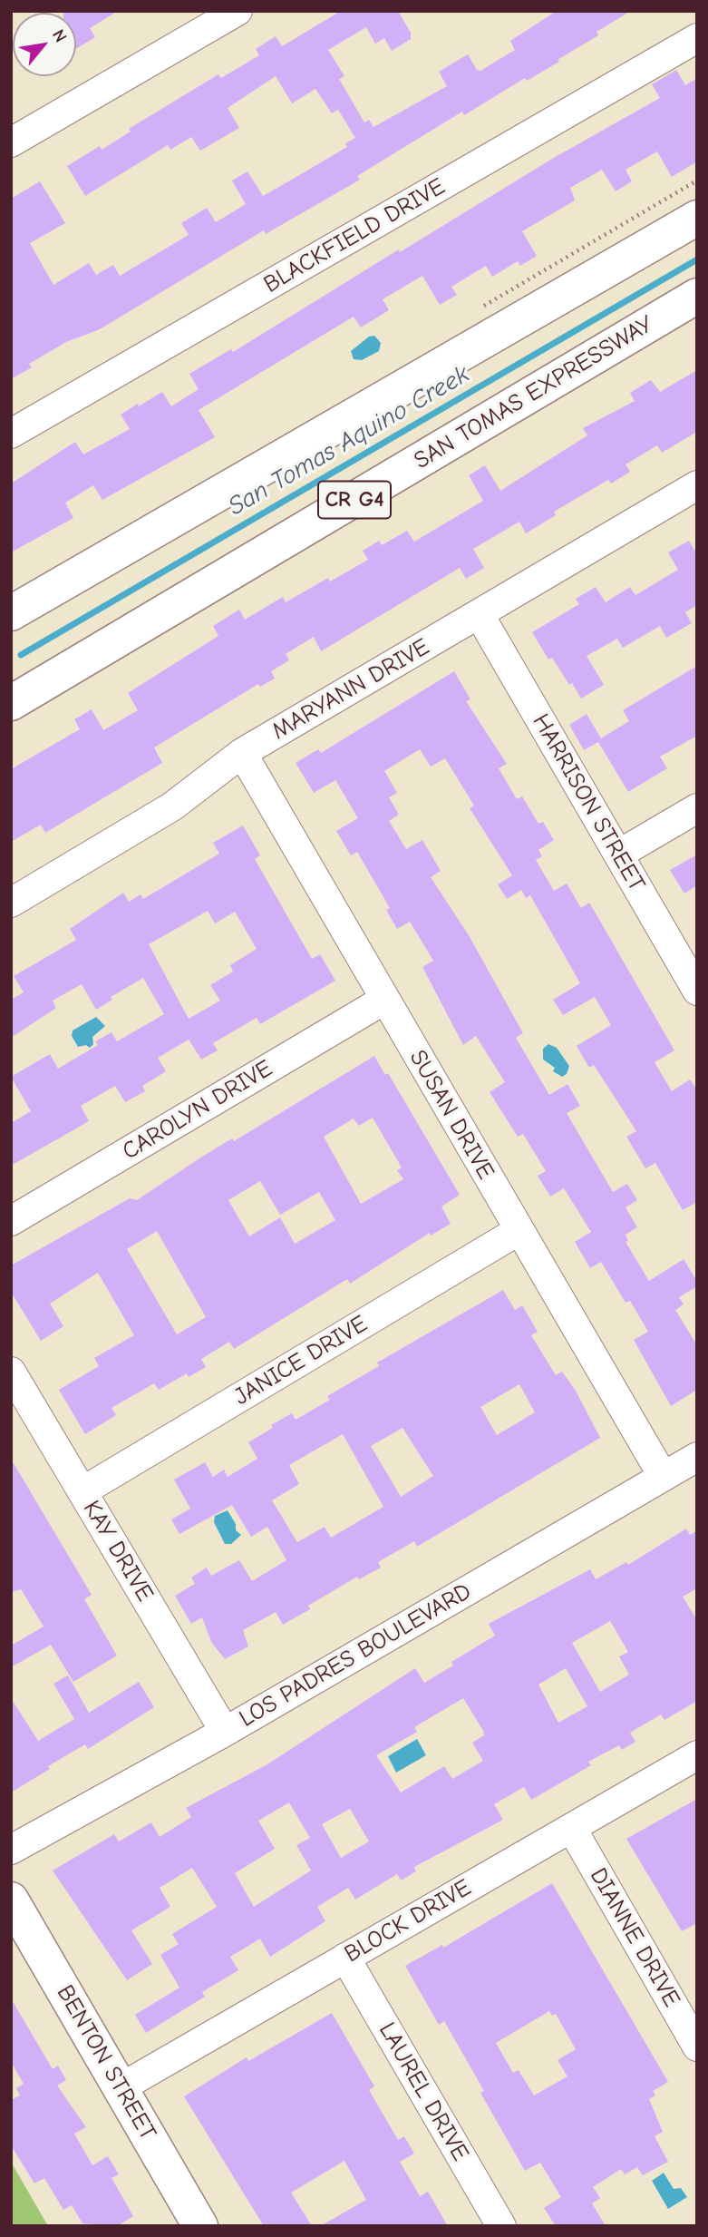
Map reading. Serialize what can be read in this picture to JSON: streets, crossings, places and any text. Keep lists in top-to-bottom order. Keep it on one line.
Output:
{"streets":{"main road":["SAN TOMAS EXPRESSWAY","CR G4","BENTON STREET"],"street":["BLACKFIELD DRIVE","MARYANN DRIVE","HARRISON STREET","CAROLYN DRIVE","SUSAN DRIVE","JANICE DRIVE","KAY DRIVE","LOS PADRES BOULEVARD","BLOCK DRIVE","DIANNE DRIVE","LAUREL DRIVE"]},"crossings":[["MARYANN DRIVE","HARRISON STREET"],["MARYANN DRIVE","SUSAN DRIVE"],["CAROLYN DRIVE","SUSAN DRIVE"],["SUSAN DRIVE","JANICE DRIVE"],["SUSAN DRIVE","LOS PADRES BOULEVARD"],["JANICE DRIVE","KAY DRIVE"],["KAY DRIVE","LOS PADRES BOULEVARD"],["BLOCK DRIVE","DIANNE DRIVE"],["BLOCK DRIVE","BENTON STREET"],["BLOCK DRIVE","LAUREL DRIVE"]],"water":["San Tomas Aquino Creek"],"north":"top right"}
